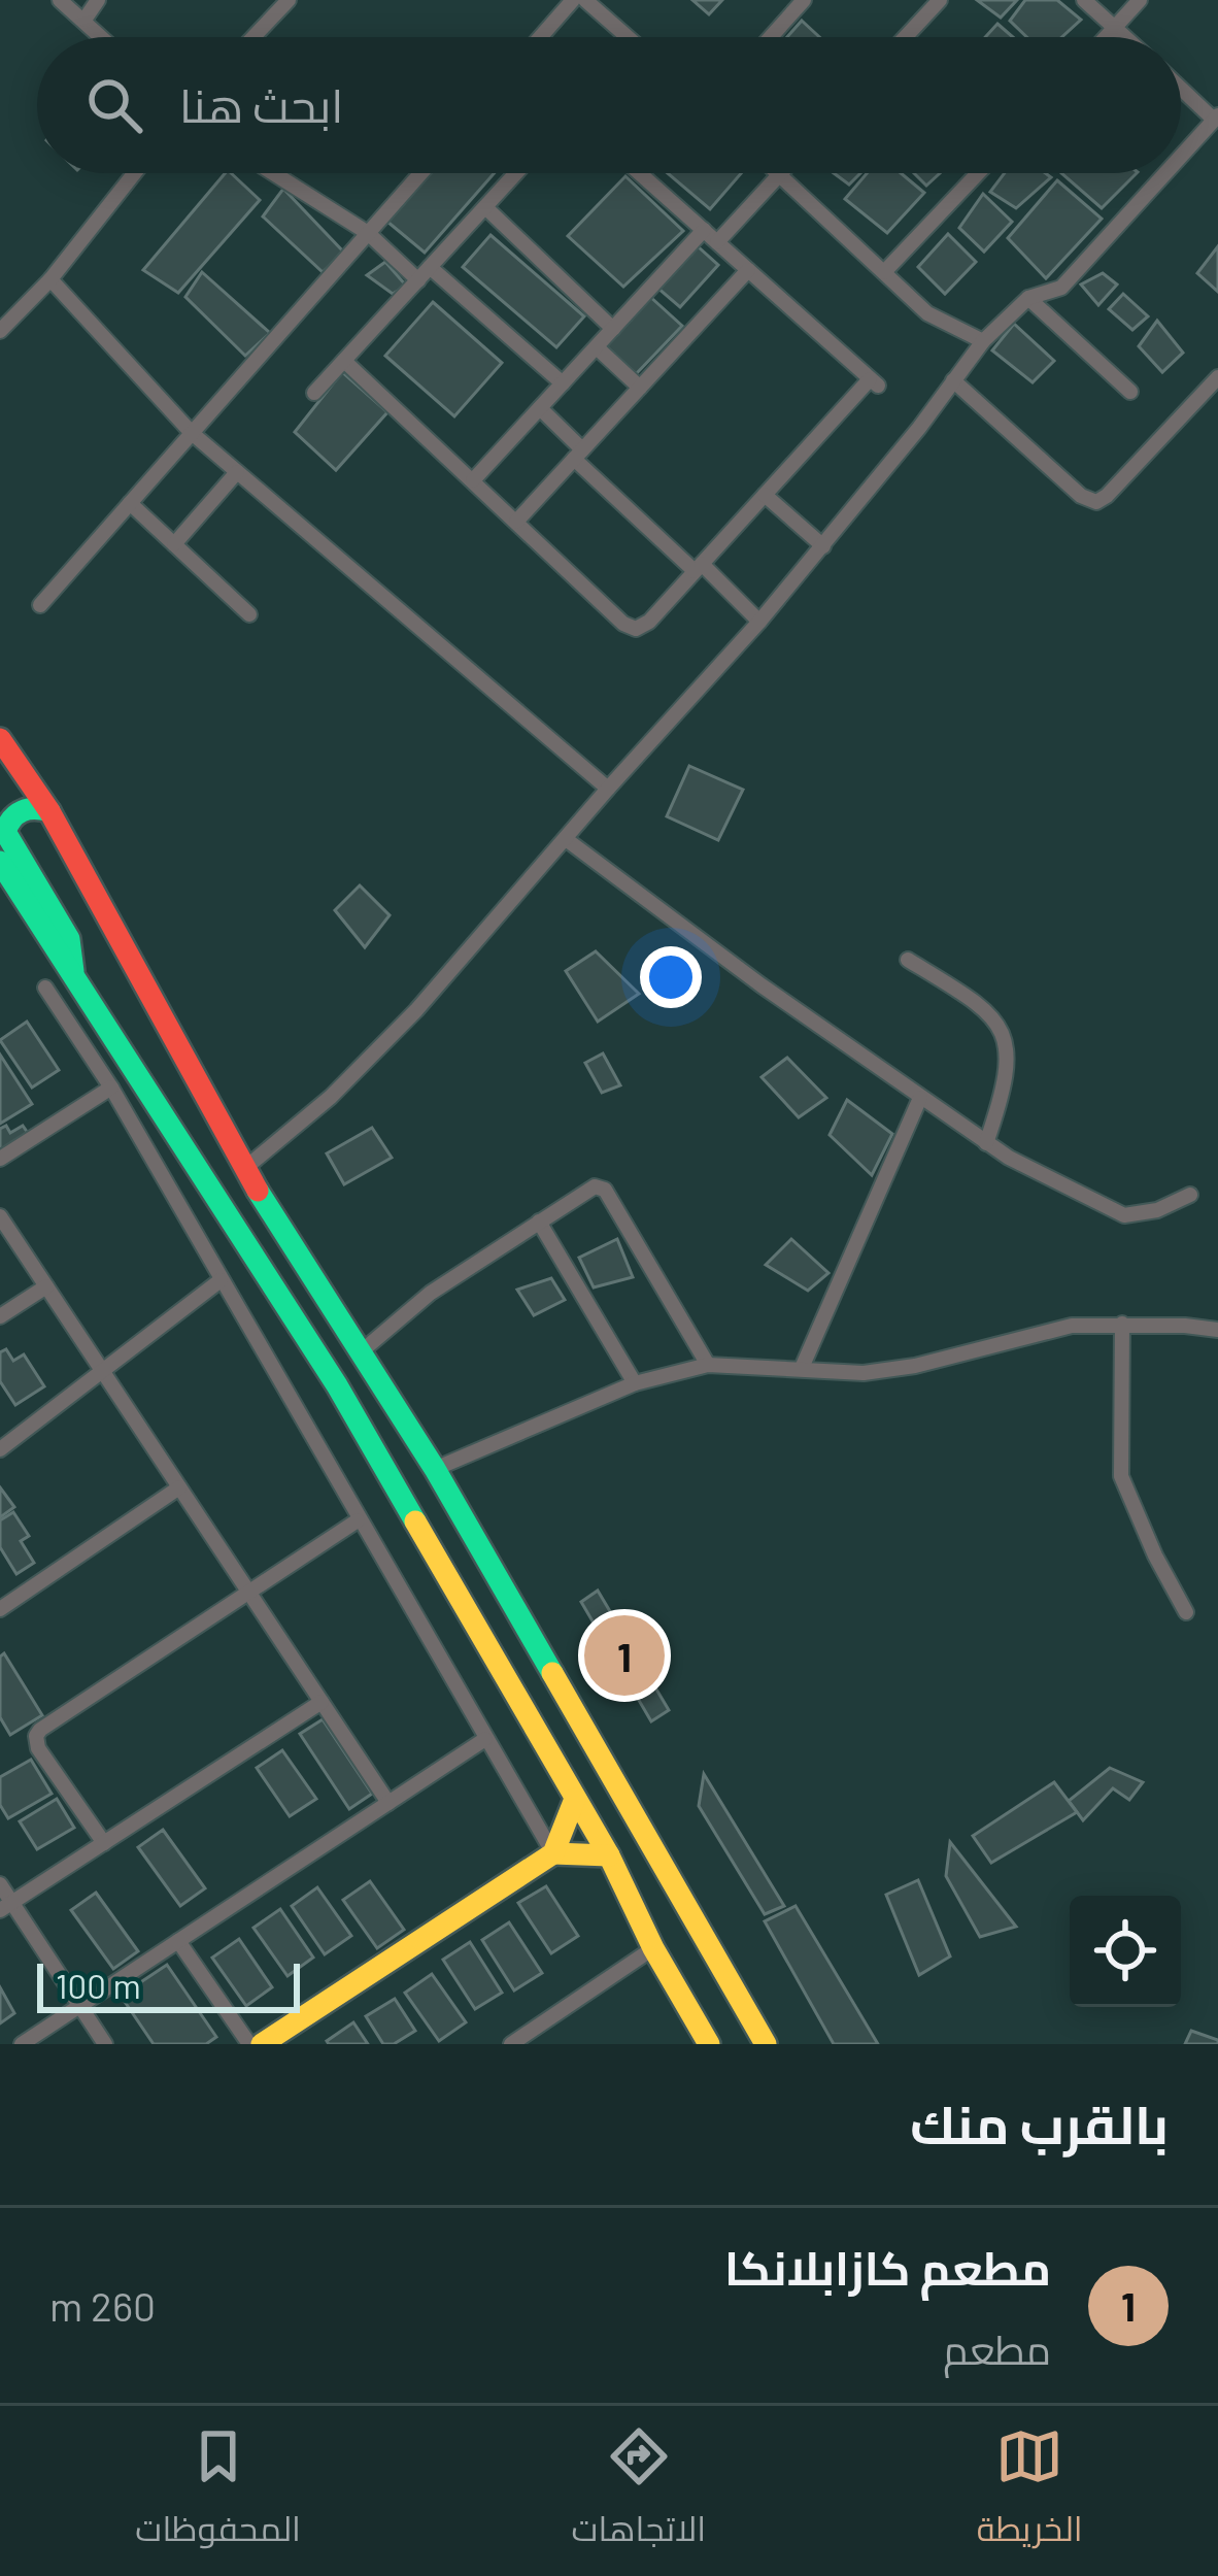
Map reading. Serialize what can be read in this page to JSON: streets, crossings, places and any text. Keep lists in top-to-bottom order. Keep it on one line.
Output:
{"scale_bar":"100 m","page":{"search":"ابحث هنا","pins":"1","scale":"100 m","heading":"بالقرب منك","list":[{"mark":"1","name":"مطعم كازابلانكا","note":"مطعم","value":"260 m"}],"nav":["الخريطة","الاتجاهات","المحفوظات"]}}
